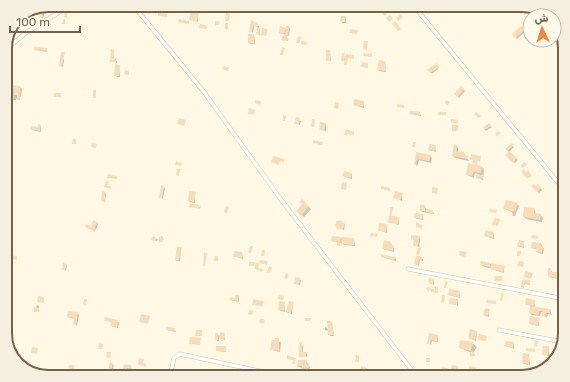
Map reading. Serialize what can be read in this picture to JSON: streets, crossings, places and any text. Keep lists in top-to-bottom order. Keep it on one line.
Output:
{"scale_bar":"100 m","north":"top"}
